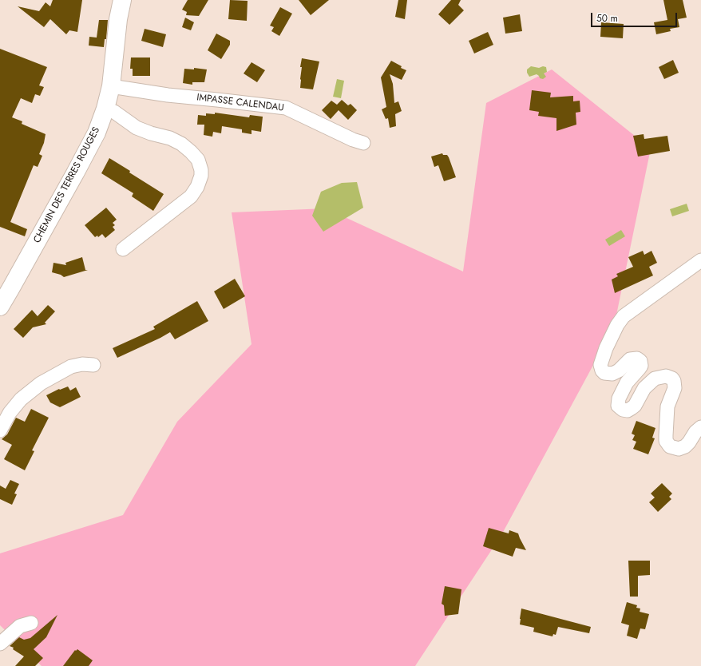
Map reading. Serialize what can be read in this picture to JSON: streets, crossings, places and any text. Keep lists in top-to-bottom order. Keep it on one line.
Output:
{"streets":{"main road":["CHEMIN DES TERRES ROUGES"],"street":["IMPASSE CALENDAU"]},"crossings":[["IMPASSE CALENDAU","CHEMIN DES TERRES ROUGES"]],"scale_bar":"50 m"}
